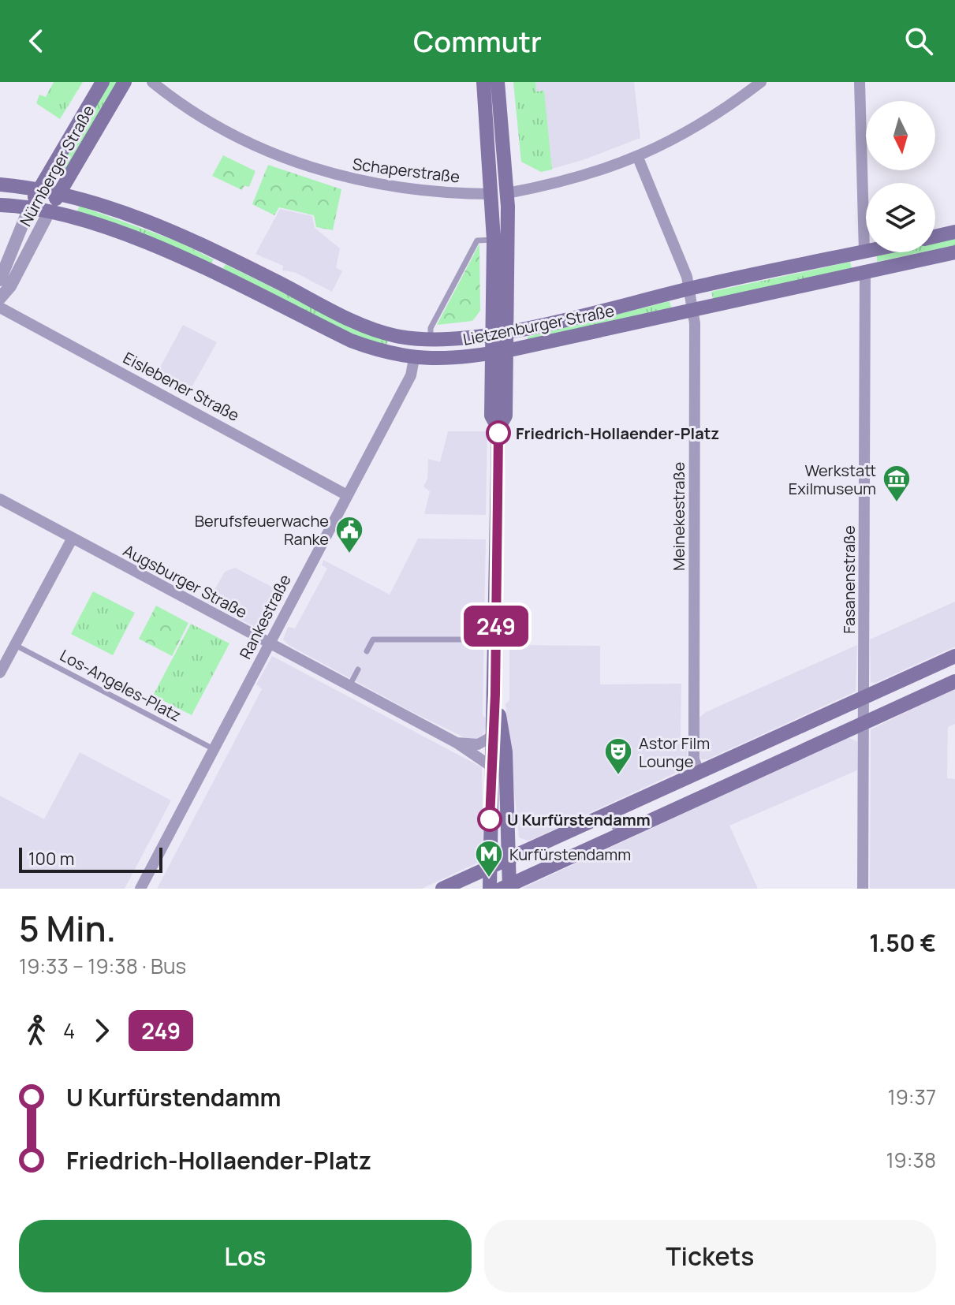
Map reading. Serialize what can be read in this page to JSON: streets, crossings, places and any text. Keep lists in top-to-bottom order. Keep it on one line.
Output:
{"streets":{"main road":["Nürnberger Straße","Lietzenburger Straße"],"street":["Schaperstraße","Eislebener Straße","Meinekestraße","Fasanenstraße","Augsburger Straße","Rankestraße"],"lane":["Los-Angeles-Platz"]},"crossings":[["Nürnberger Straße","Lietzenburger Straße"],["Lietzenburger Straße","Meinekestraße"],["Lietzenburger Straße","Fasanenstraße"],["Lietzenburger Straße","Rankestraße"],["Eislebener Straße","Rankestraße"],["Augsburger Straße","Rankestraße"],["Rankestraße","Los-Angeles-Platz"]],"places":{"other":["Friedrich-Hollaender-Platz","U Kurfürstendamm"],"museum":["Werkstatt Exilmuseum"],"public building":["Berufsfeuerwache Ranke"],"theatre":["Astor Film Lounge"],"metro station":["Kurfürstendamm"]},"lines":["bus line 249"],"scale_bar":"100 m","north":"bottom","page":{"header":"Commutr","on_map":"249","scale":"100 m","heading":["5 Min.","19:33 – 19:38 · Bus","1.50 €"],"legs":["4","249"],"list":[{"name":"U Kurfürstendamm","value":"19:37"},{"name":"Friedrich-Hollaender-Platz","value":"19:38"}],"buttons":["Los","Tickets"]}}
